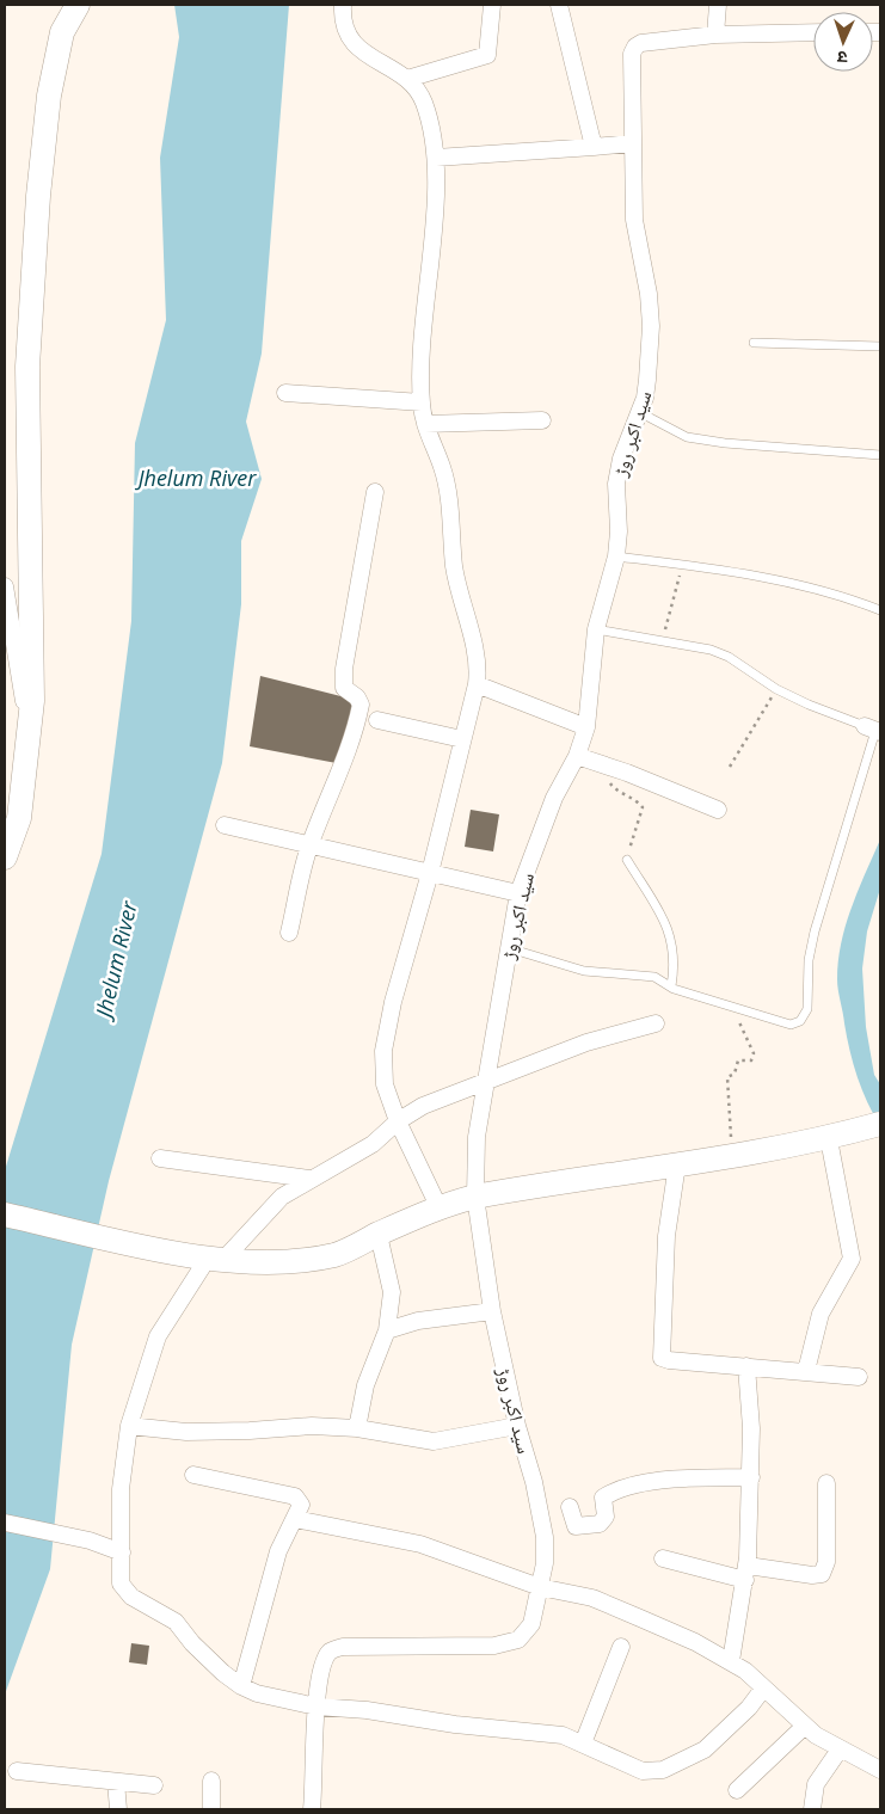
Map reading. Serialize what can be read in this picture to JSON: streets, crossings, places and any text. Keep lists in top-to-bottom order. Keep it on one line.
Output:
{"streets":{"street":["سید اکبر روڑ"]},"water":["Jhelum River"],"north":"bottom"}
